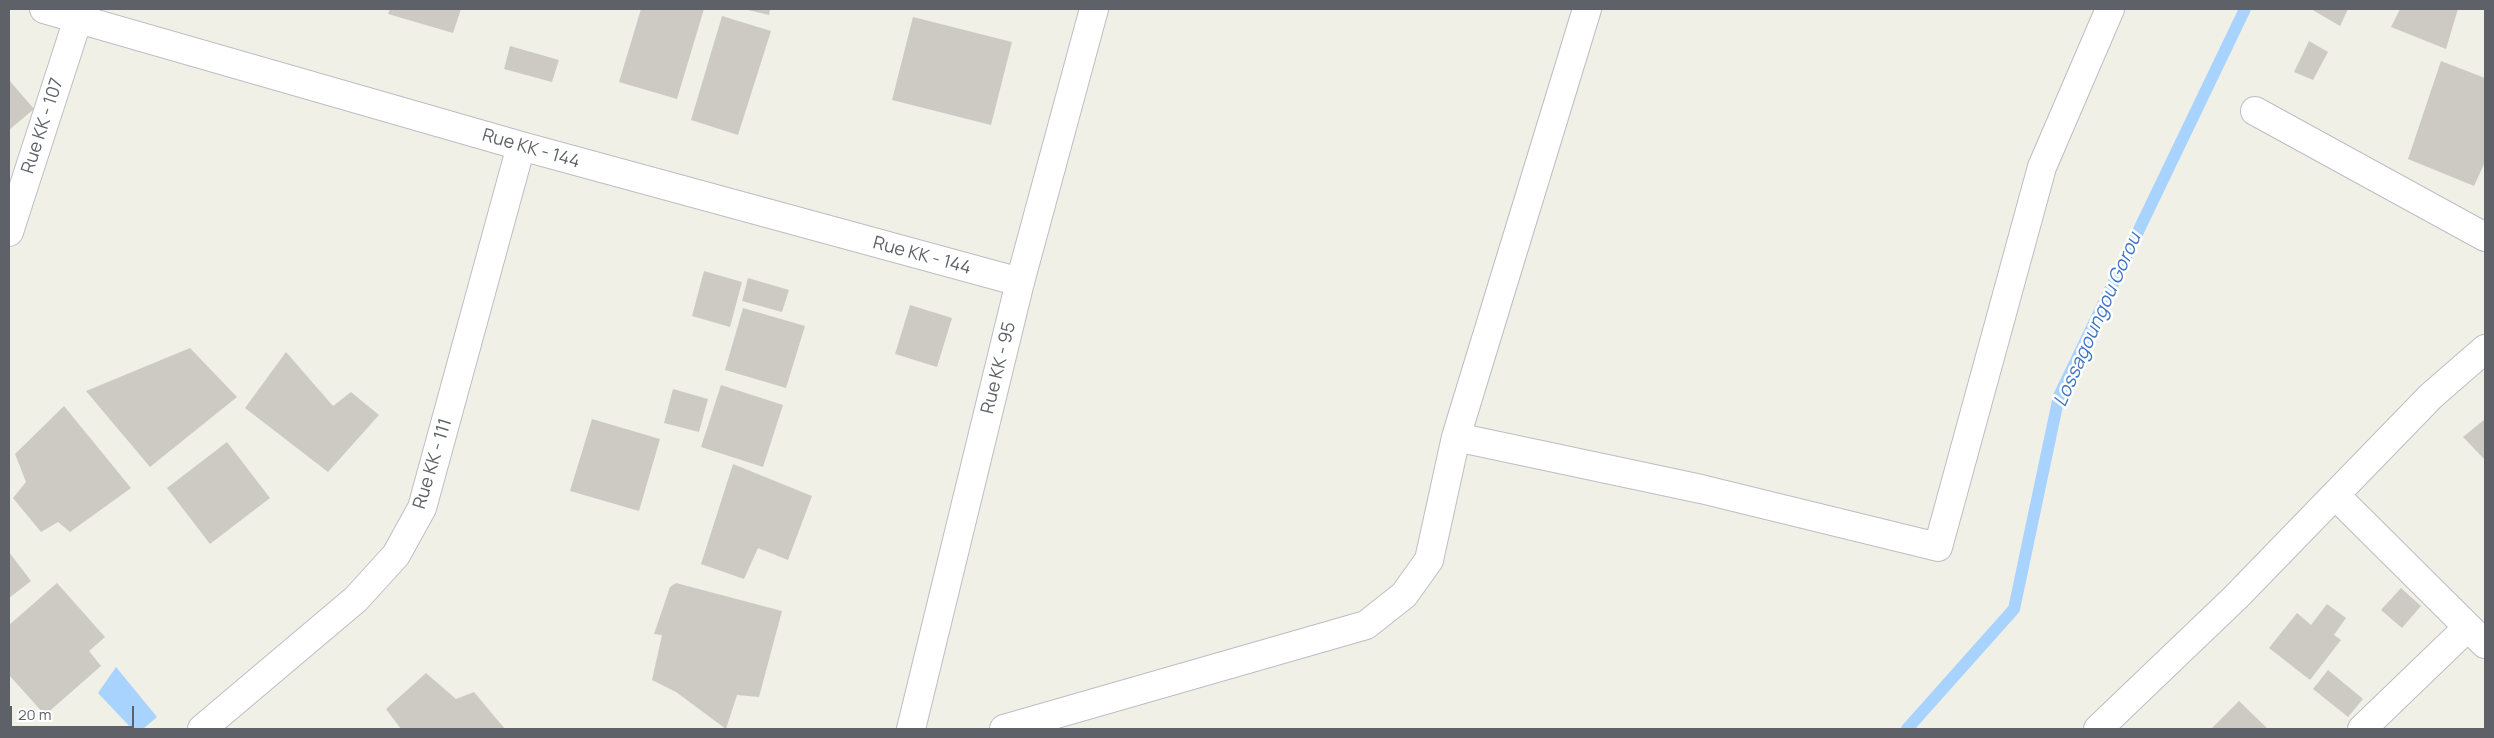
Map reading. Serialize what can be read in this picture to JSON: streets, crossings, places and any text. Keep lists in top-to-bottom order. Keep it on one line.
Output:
{"streets":{"street":["Rue KK - 107","Rue KK - 144","Rue KK - 95","Rue KK - 111"]},"crossings":[["Rue KK - 107","Rue KK - 144"],["Rue KK - 144","Rue KK - 95"],["Rue KK - 144","Rue KK - 111"]],"water":["Lossagoungou Gorou"],"scale_bar":"20 m"}
